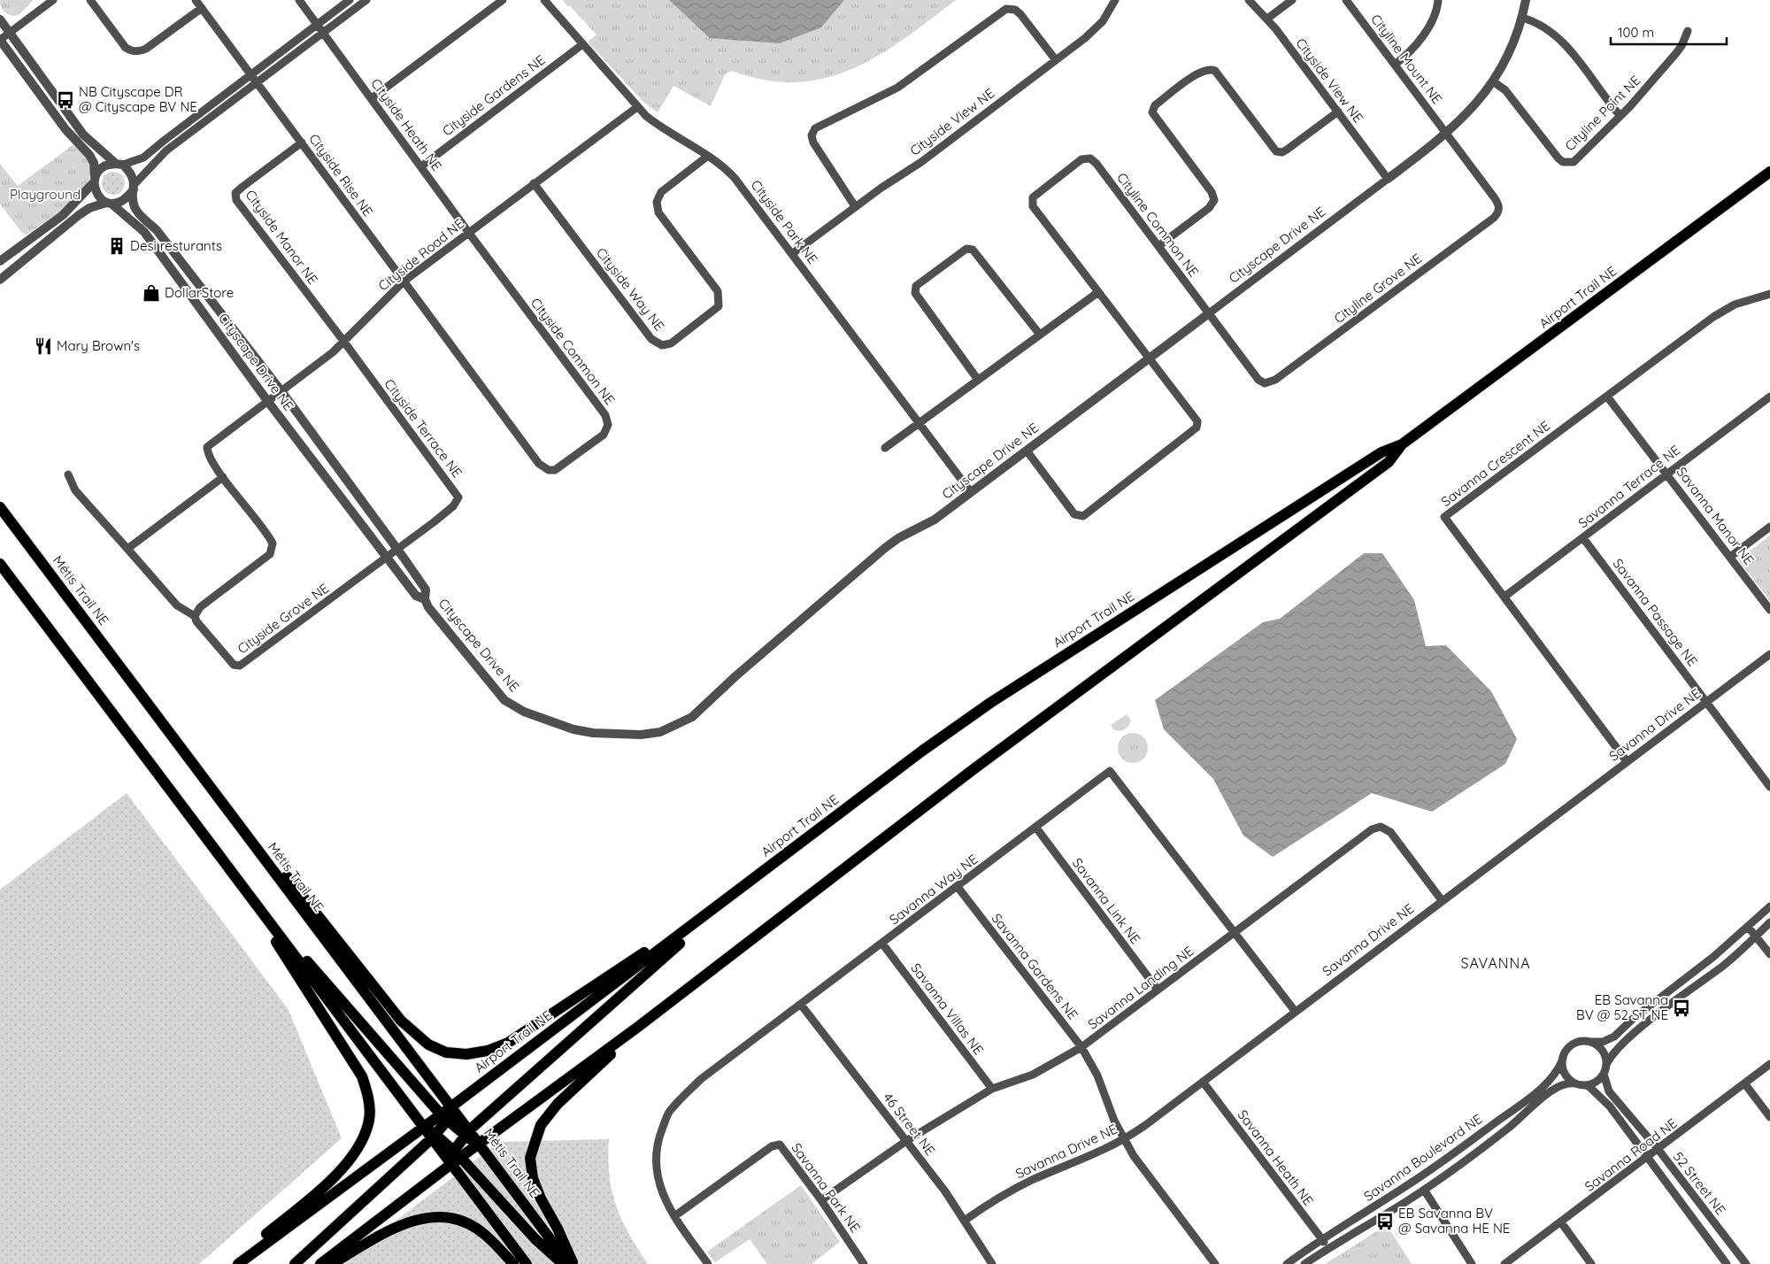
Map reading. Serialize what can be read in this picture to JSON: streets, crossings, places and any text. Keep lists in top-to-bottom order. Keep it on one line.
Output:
{"streets":{"main road":["Airport Trail NE","Métis Trail NE"],"street":["Cityline Mount NE","Cityside View NE","Cityside Gardens NE","Cityline Point NE","Cityside Heath NE","Cityside Rise NE","Cityside Park NE","Cityline Common NE","Cityside Manor NE","Cityscape Drive NE","Cityside Road NE","Cityline Grove NE","Cityside Way NE","Cityside Common NE","Cityside Terrace NE","Savanna Crescent NE","Savanna Terrace NE","Savanna Manor NE","Savanna Passage NE","Cityside Grove NE","Savanna Drive NE","Savanna Way NE","Savanna Link NE","Savanna Gardens NE","Savanna Landing NE","Savanna Villas NE","46 Street NE","Savanna Road NE","Savanna Heath NE","Savanna Boulevard NE","52 Street NE","Savanna Park NE"]},"crossings":[["Cityline Mount NE","Cityscape Drive NE"],["Cityline Mount NE","Cityline Grove NE"],["Cityside View NE","Cityside Park NE"],["Cityside View NE","Cityscape Drive NE"],["Cityside Gardens NE","Cityside Heath NE"],["Cityside Gardens NE","Cityside Park NE"],["Cityline Point NE","Cityscape Drive NE"],["Cityside Heath NE","Cityside Road NE"],["Cityside Heath NE","Cityside Common NE"],["Cityside Rise NE","Cityside Manor NE"],["Cityside Rise NE","Cityside Road NE"],["Cityside Rise NE","Cityside Common NE"],["Cityside Park NE","Cityscape Drive NE"],["Cityside Park NE","Cityside Road NE"],["Cityside Park NE","Cityside Way NE"],["Cityline Common NE","Cityscape Drive NE"],["Cityline Common NE","Cityline Grove NE"],["Cityside Manor NE","Cityside Road NE"],["Cityside Manor NE","Cityside Terrace NE"],["Cityscape Drive NE","Cityside Road NE"],["Cityscape Drive NE","Cityline Grove NE"],["Cityscape Drive NE","Cityside Terrace NE"],["Cityscape Drive NE","Cityside Grove NE"],["Cityside Road NE","Cityside Way NE"],["Cityside Road NE","Cityside Common NE"],["Cityside Road NE","Cityside Terrace NE"],["Airport Trail NE","Métis Trail NE"],["Cityside Terrace NE","Cityside Grove NE"],["Savanna Crescent NE","Savanna Terrace NE"],["Savanna Crescent NE","Savanna Manor NE"],["Savanna Crescent NE","Savanna Drive NE"],["Savanna Terrace NE","Savanna Manor NE"],["Savanna Terrace NE","Savanna Passage NE"],["Savanna Passage NE","Savanna Drive NE"],["Savanna Drive NE","Savanna Way NE"],["Savanna Drive NE","Savanna Gardens NE"],["Savanna Drive NE","Savanna Landing NE"],["Savanna Drive NE","46 Street NE"],["Savanna Drive NE","Savanna Heath NE"],["Savanna Way NE","Savanna Link NE"],["Savanna Way NE","Savanna Gardens NE"],["Savanna Way NE","Savanna Landing NE"],["Savanna Way NE","Savanna Villas NE"],["Savanna Way NE","46 Street NE"],["Savanna Way NE","Savanna Park NE"],["Savanna Link NE","Savanna Landing NE"],["Savanna Gardens NE","Savanna Landing NE"],["Savanna Landing NE","Savanna Villas NE"],["Savanna Landing NE","46 Street NE"],["Savanna Landing NE","Savanna Park NE"],["Savanna Road NE","52 Street NE"],["Savanna Heath NE","Savanna Boulevard NE"],["Savanna Boulevard NE","52 Street NE"]],"districts":["SAVANNA"],"parks":["Playground"],"places":{"bus stop":["NB Cityscape DR @ Cityscape BV NE","EB Savanna BV @ 52 ST NE","EB Savanna BV @ Savanna HE NE"],"building":["Desi resturants"],"shop":["DollarStore"],"restaurant":["Mary Brown's"]},"scale_bar":"100 m"}
